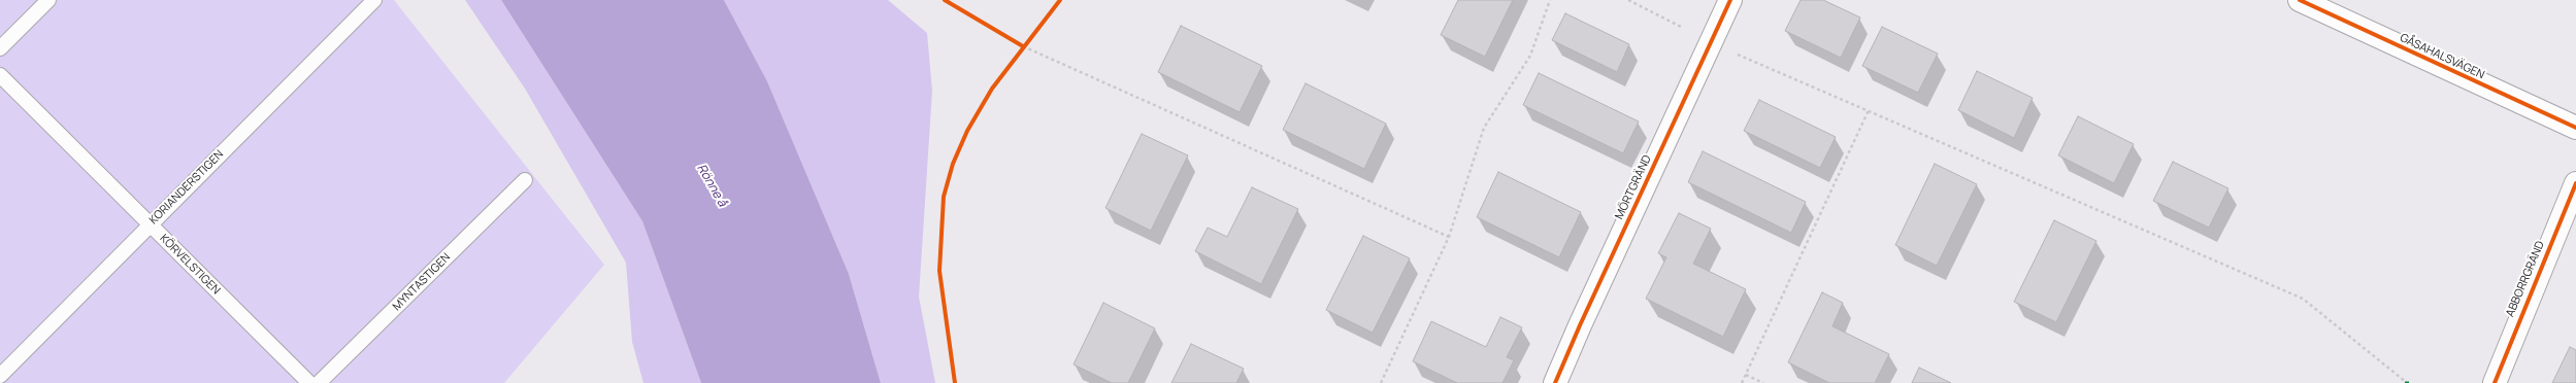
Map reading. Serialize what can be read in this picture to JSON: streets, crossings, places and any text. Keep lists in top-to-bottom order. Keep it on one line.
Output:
{"streets":{"street":["GÅSAHALSVÄGEN","MÖRTGRÄND","ABBORRGRÄND"],"lane":["KORIANDERSTIGEN","KÖRVELSTIGEN","MYNTASTIGEN"]},"crossings":[["KORIANDERSTIGEN","KÖRVELSTIGEN"]],"water":["Rönne å"]}
